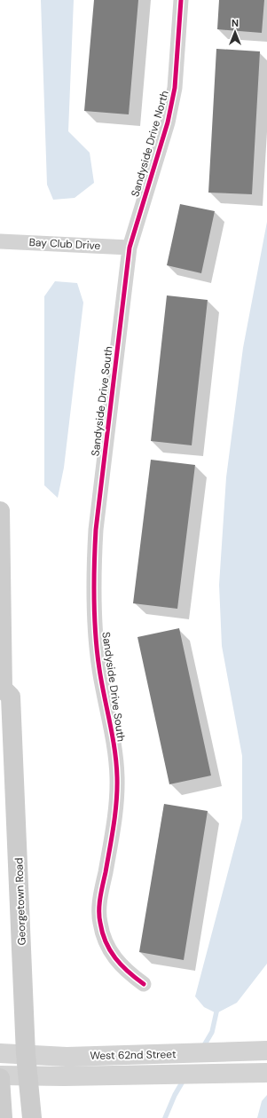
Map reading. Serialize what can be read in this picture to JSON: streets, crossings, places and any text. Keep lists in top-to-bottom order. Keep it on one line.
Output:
{"streets":{"main road":["Georgetown Road"],"street":["Sandyside Drive North","Bay Club Drive","Sandyside Drive South","West 62nd Street"]},"crossings":[["Sandyside Drive North","Bay Club Drive"],["Sandyside Drive North","Sandyside Drive South"],["Bay Club Drive","Sandyside Drive South"],["Georgetown Road","West 62nd Street"]],"north":"top"}
